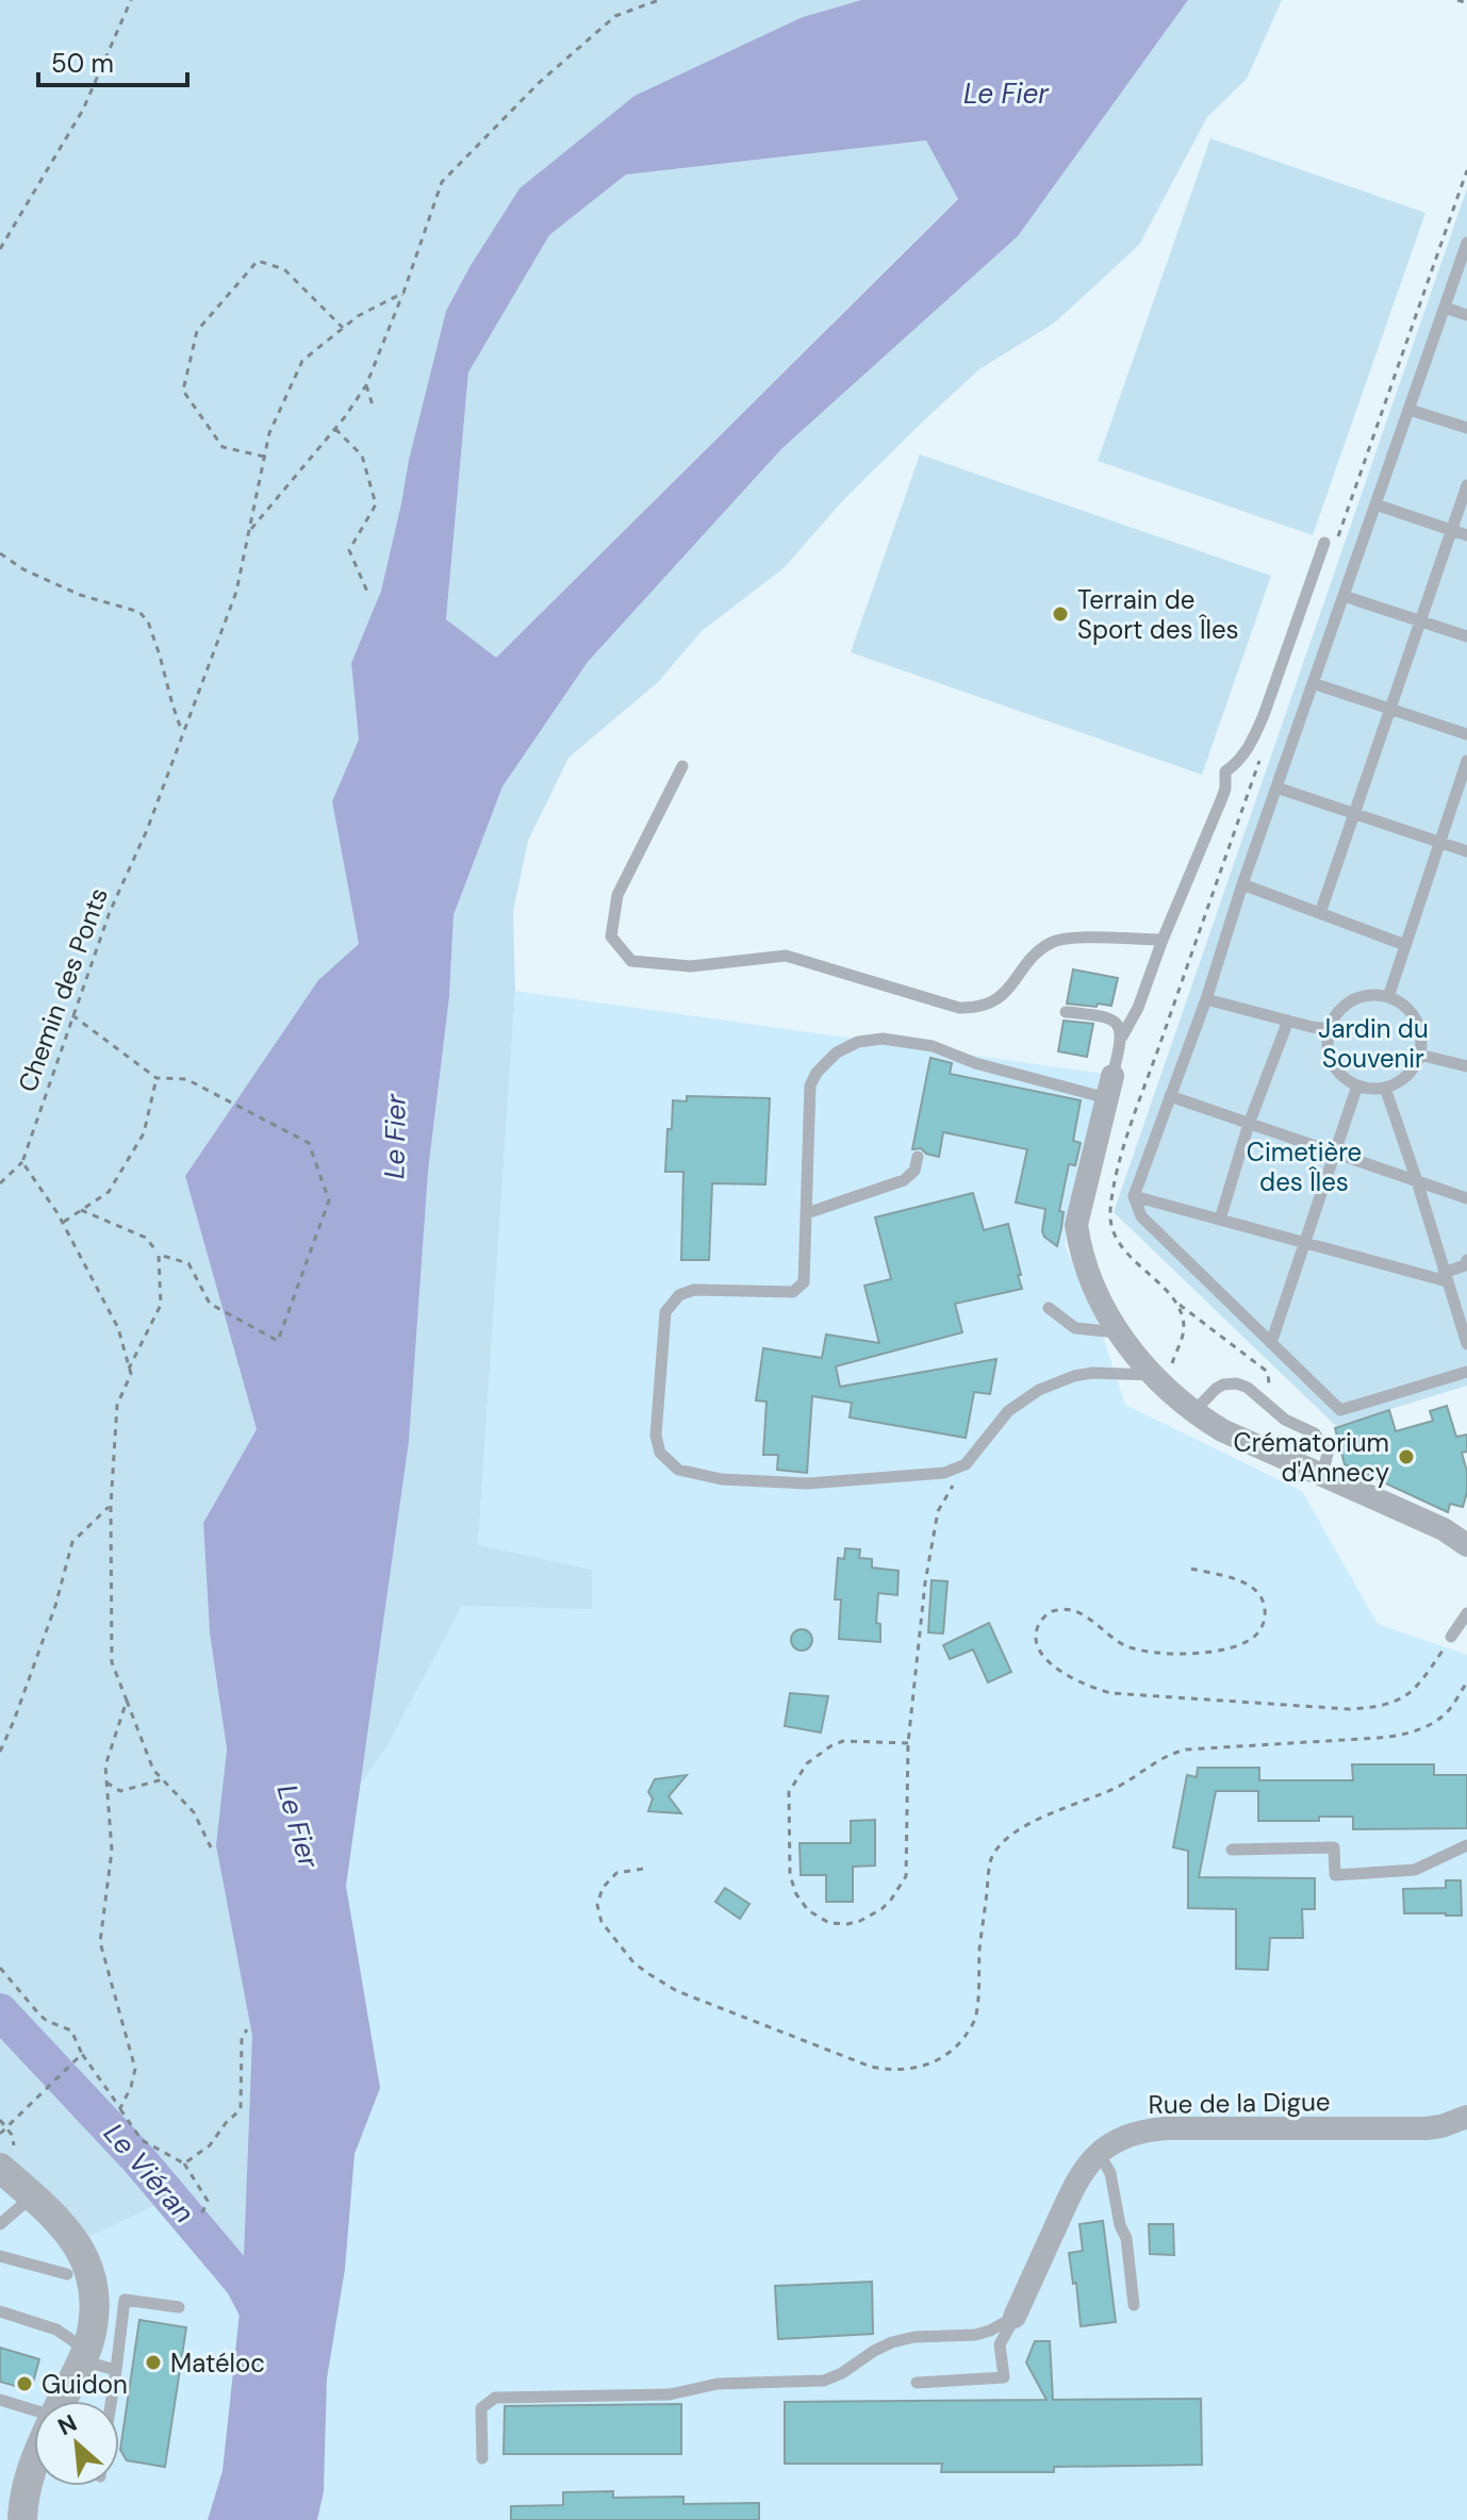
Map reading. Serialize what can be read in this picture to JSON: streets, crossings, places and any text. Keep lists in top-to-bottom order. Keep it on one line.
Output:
{"streets":{"street":["Rue de la Digue"],"path":["Chemin des Ponts"]},"water":["Le Fier","Le Viéran"],"parks":["Jardin du Souvenir","Cimetière des Îles"],"places":["Terrain de Sport des Îles","Crématorium d'Annecy","Matéloc","Guidon"],"scale_bar":"50 m","north":"top left"}
